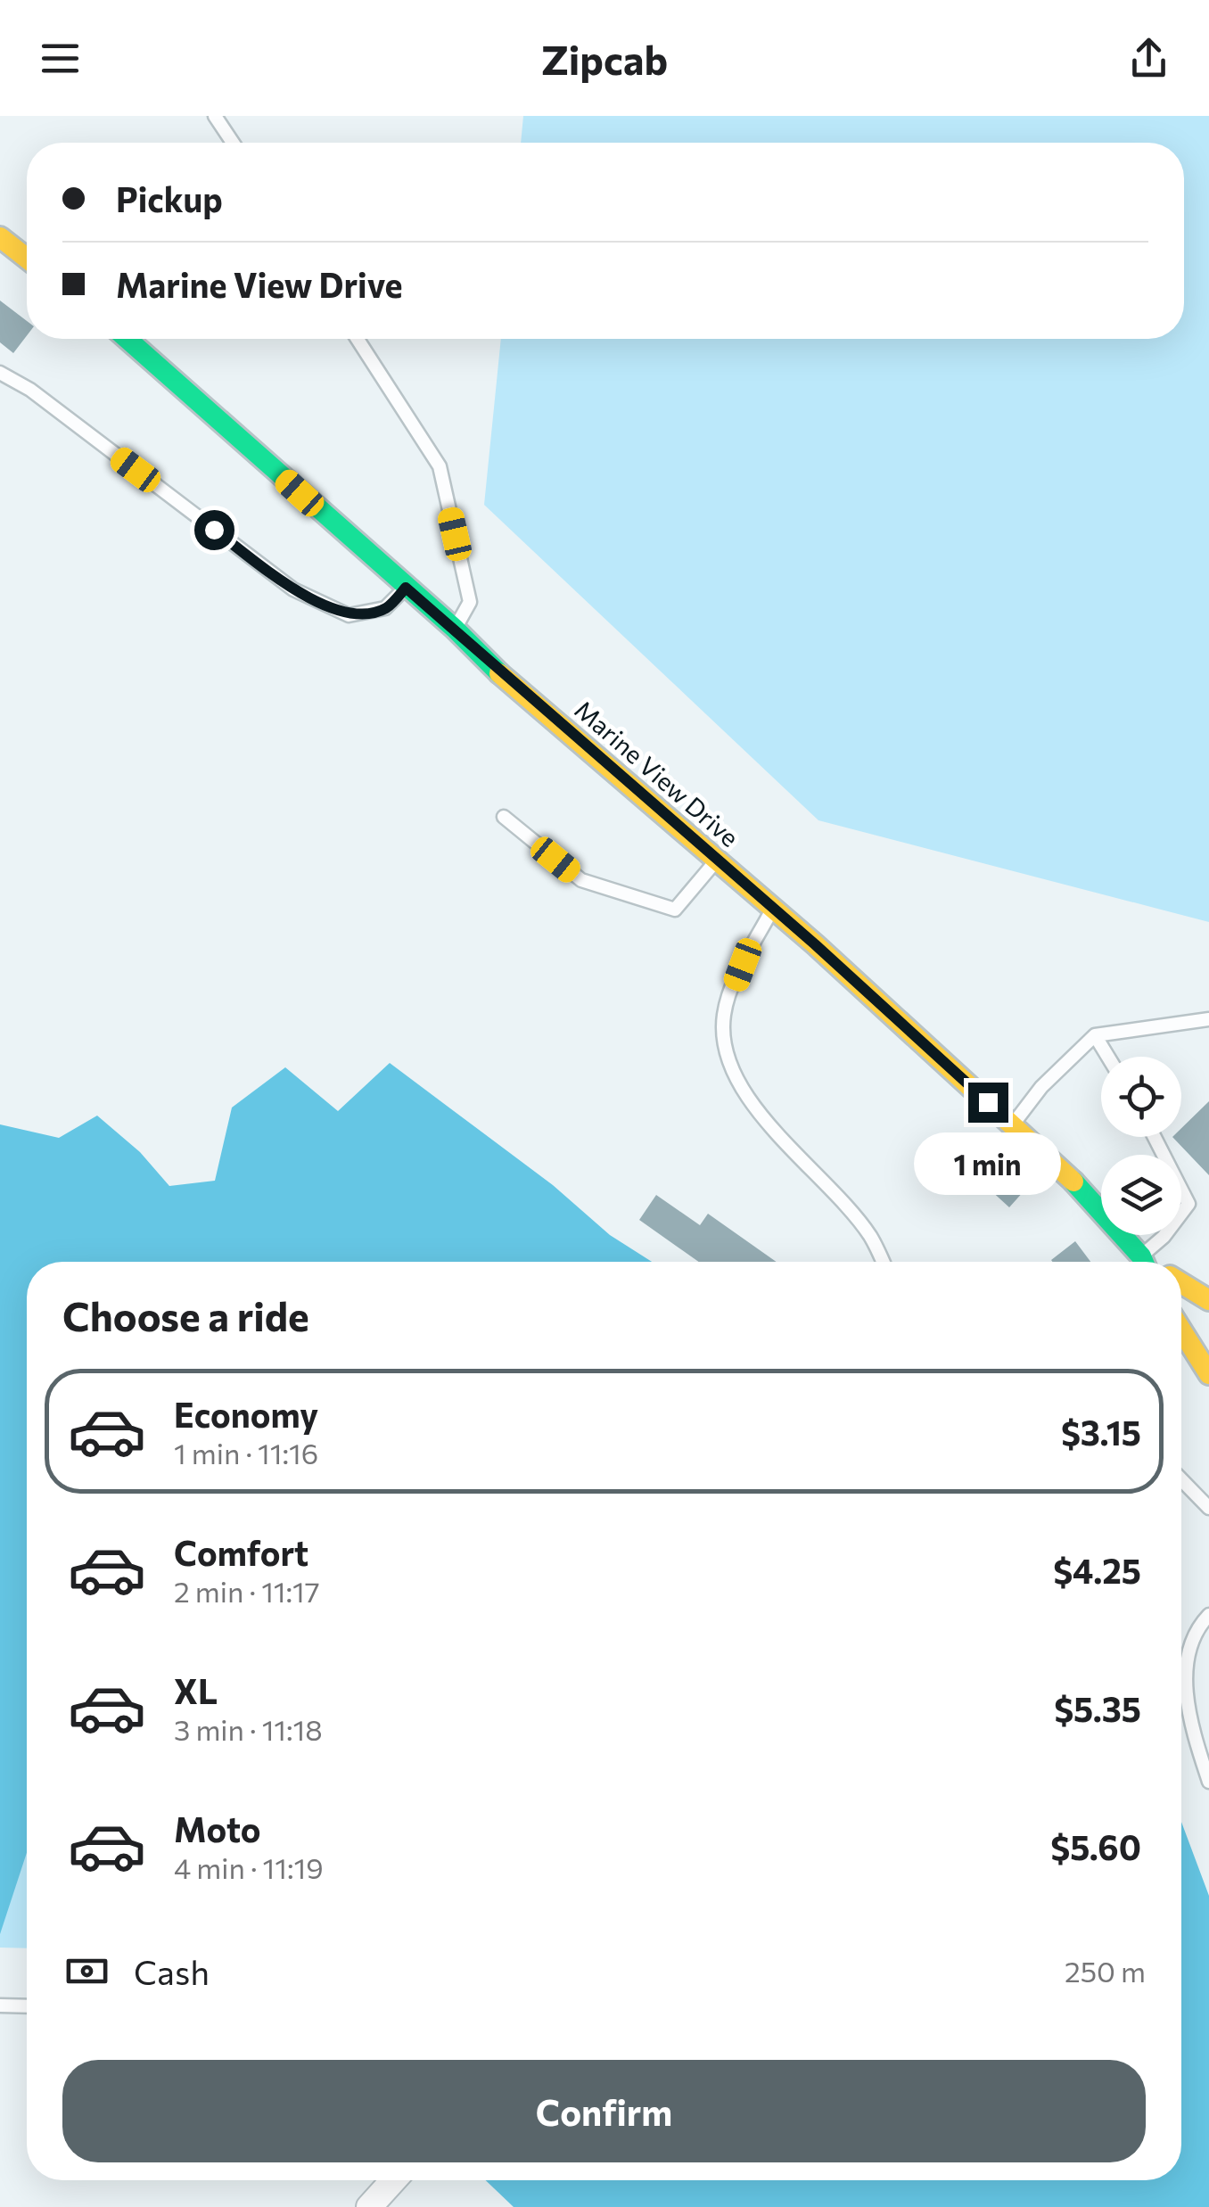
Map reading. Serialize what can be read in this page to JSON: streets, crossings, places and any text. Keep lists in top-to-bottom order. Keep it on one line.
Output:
{"streets":{"main road":["Marine View Drive"]},"page":{"header":"Zipcab","banner":["Pickup","Marine View Drive"],"bubble":"1 min","heading":"Choose a ride","list":[{"name":"Economy","note":"1 min · 11:16","value":"$3.15"},{"name":"Comfort","note":"2 min · 11:17","value":"$4.25"},{"name":"XL","note":"3 min · 11:18","value":"$5.35"},{"name":"Moto","note":"4 min · 11:19","value":"$5.60"}],"pay":["Cash","250 m"],"buttons":"Confirm"}}
